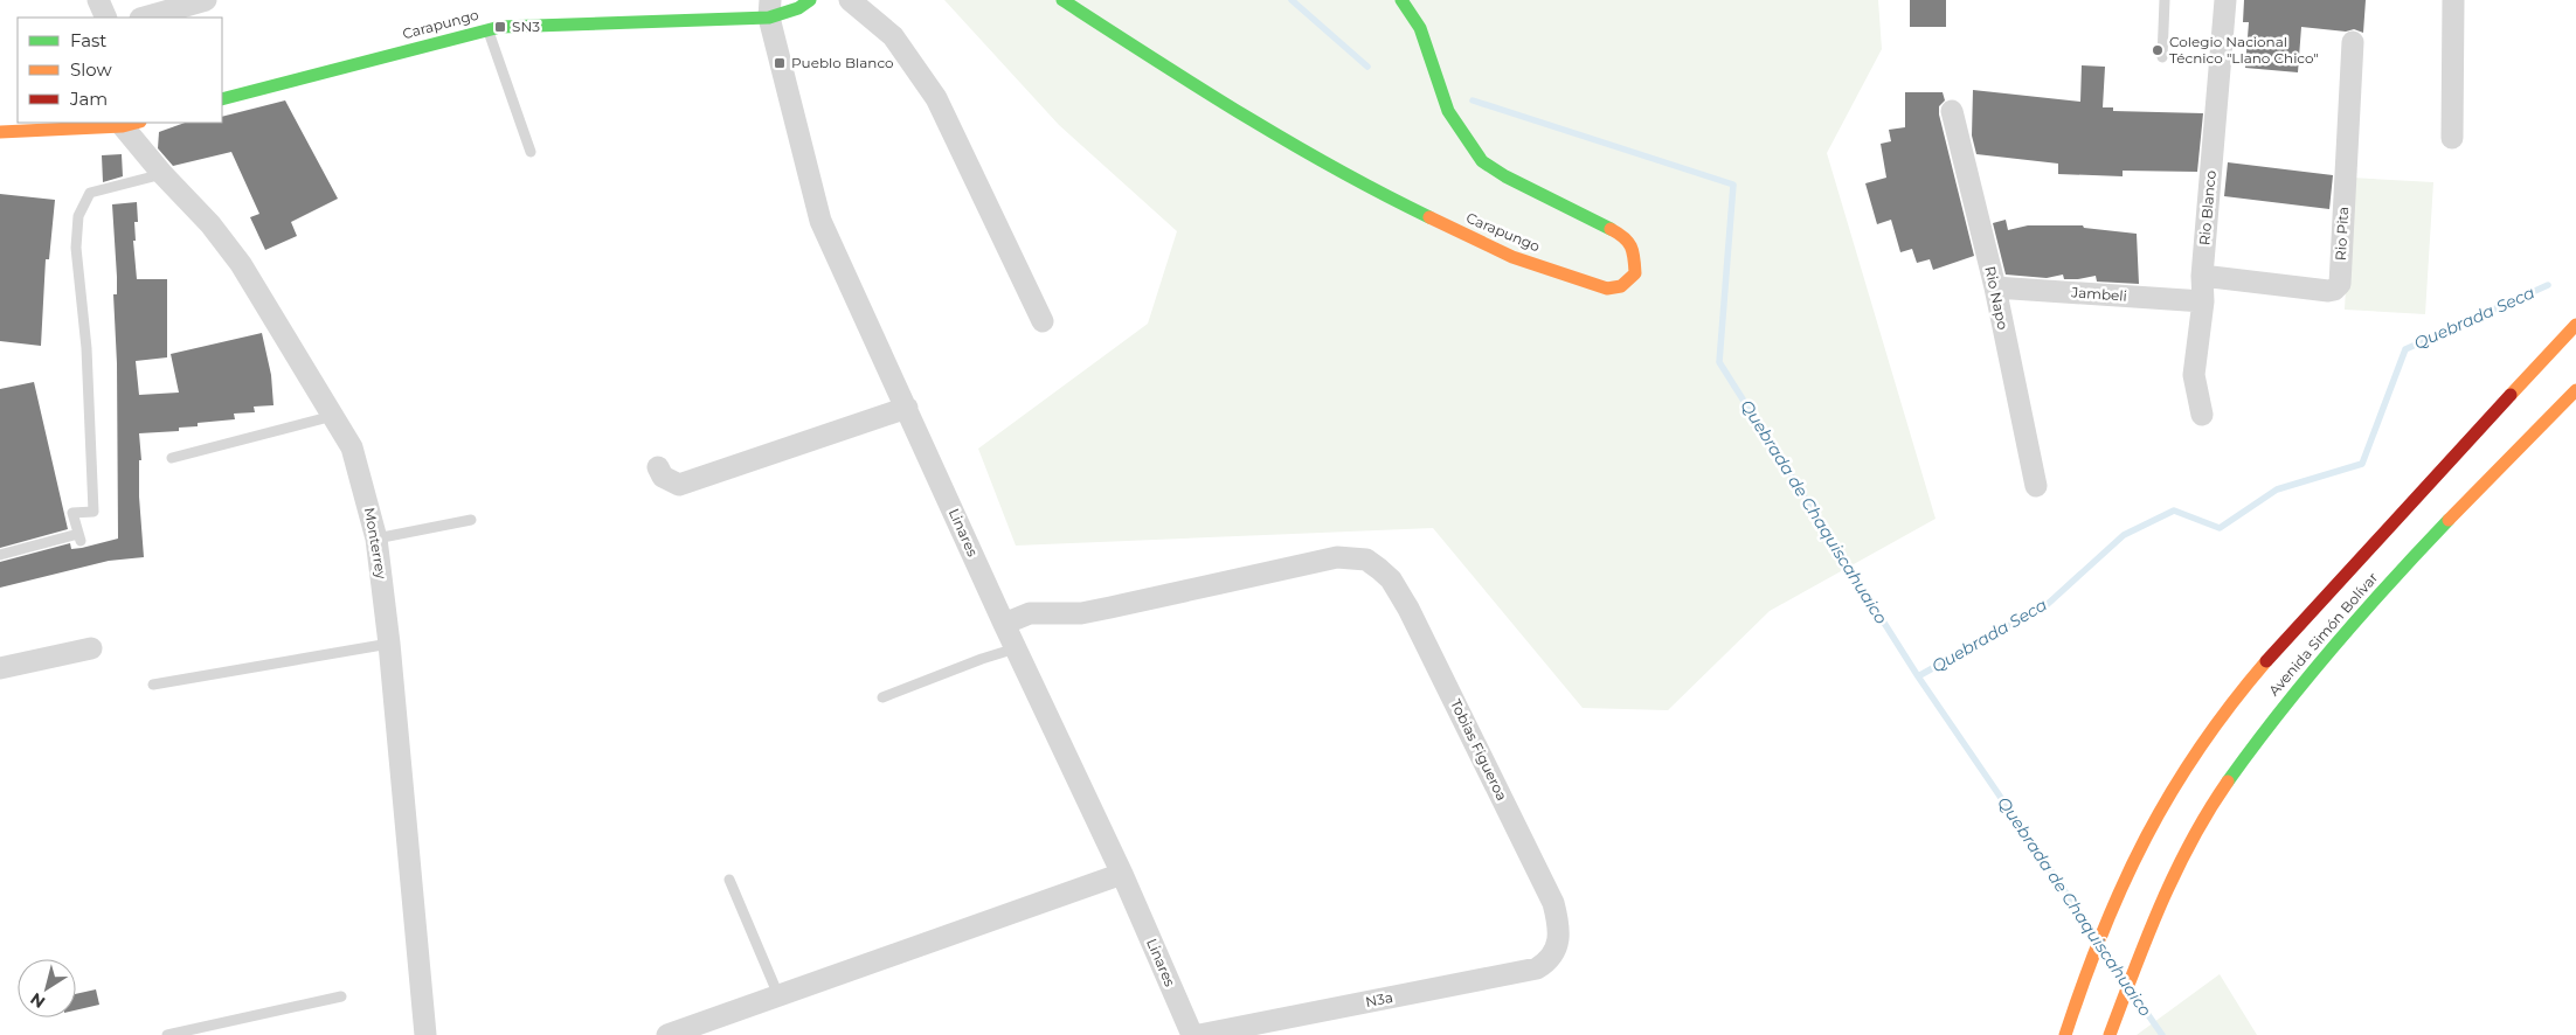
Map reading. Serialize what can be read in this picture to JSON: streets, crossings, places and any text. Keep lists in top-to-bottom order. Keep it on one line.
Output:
{"streets":{"main road":["Carapungo","Avenida Simón Bolívar"],"street":["Rio Blanco","Rio Pita","Jambeli","Rio Napo","Linares","Monterrey","Tobias Figueroa","N3a"]},"crossings":[["Carapungo","Linares"],["Rio Blanco","Rio Pita"],["Rio Blanco","Jambeli"],["Jambeli","Rio Napo"],["Linares","Tobias Figueroa"],["Tobias Figueroa","N3a"]],"water":["Quebrada Seca","Quebrada de Chaquiscahuaico"],"places":{"transit":["SN3","Pueblo Blanco"],"other":["Colegio Nacional Técnico \"Llano Chico\""]},"legend":["Fast","Slow","Jam"],"north":"bottom left"}
